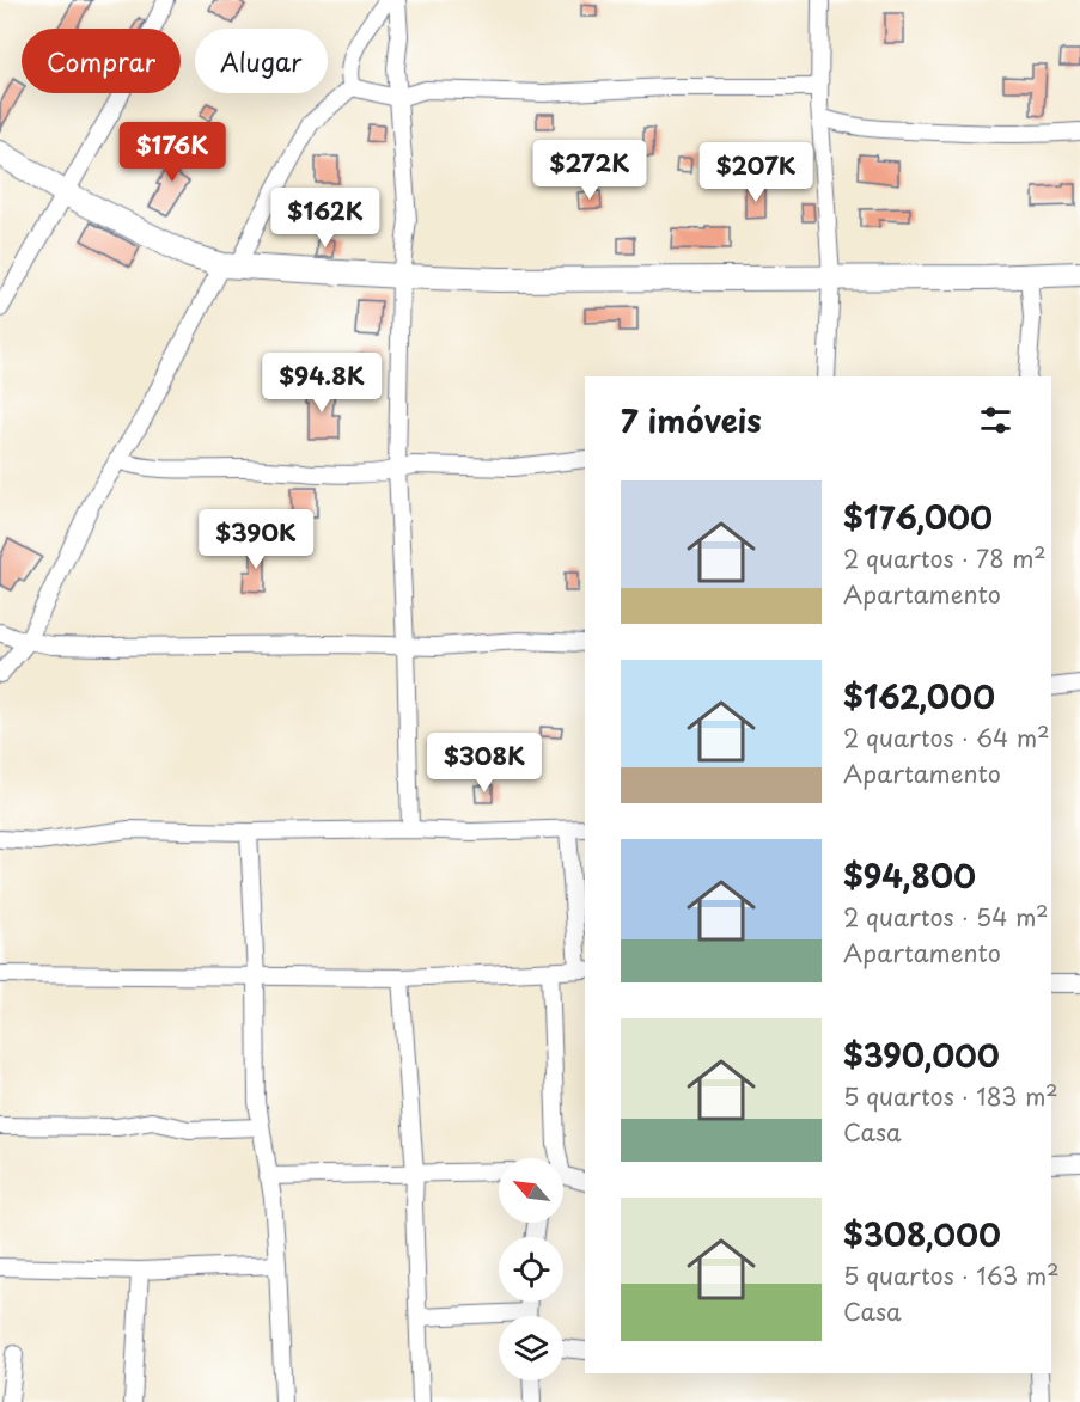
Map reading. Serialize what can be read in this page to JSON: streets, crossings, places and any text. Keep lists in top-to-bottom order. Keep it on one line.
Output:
{"north":"top left","page":{"chip":["Comprar","Alugar"],"price":["$176K","$272K","$207K","$162K","$94.8K","$390K","$308K"],"heading":"7 imóveis","list":[{"name":"$176,000","note":"2 quartos · 78 m² · Apartamento"},{"name":"$162,000","note":"2 quartos · 64 m² · Apartamento"},{"name":"$94,800","note":"2 quartos · 54 m² · Apartamento"},{"name":"$390,000","note":"5 quartos · 183 m² · Casa"},{"name":"$308,000","note":"5 quartos · 163 m² · Casa"}]}}
